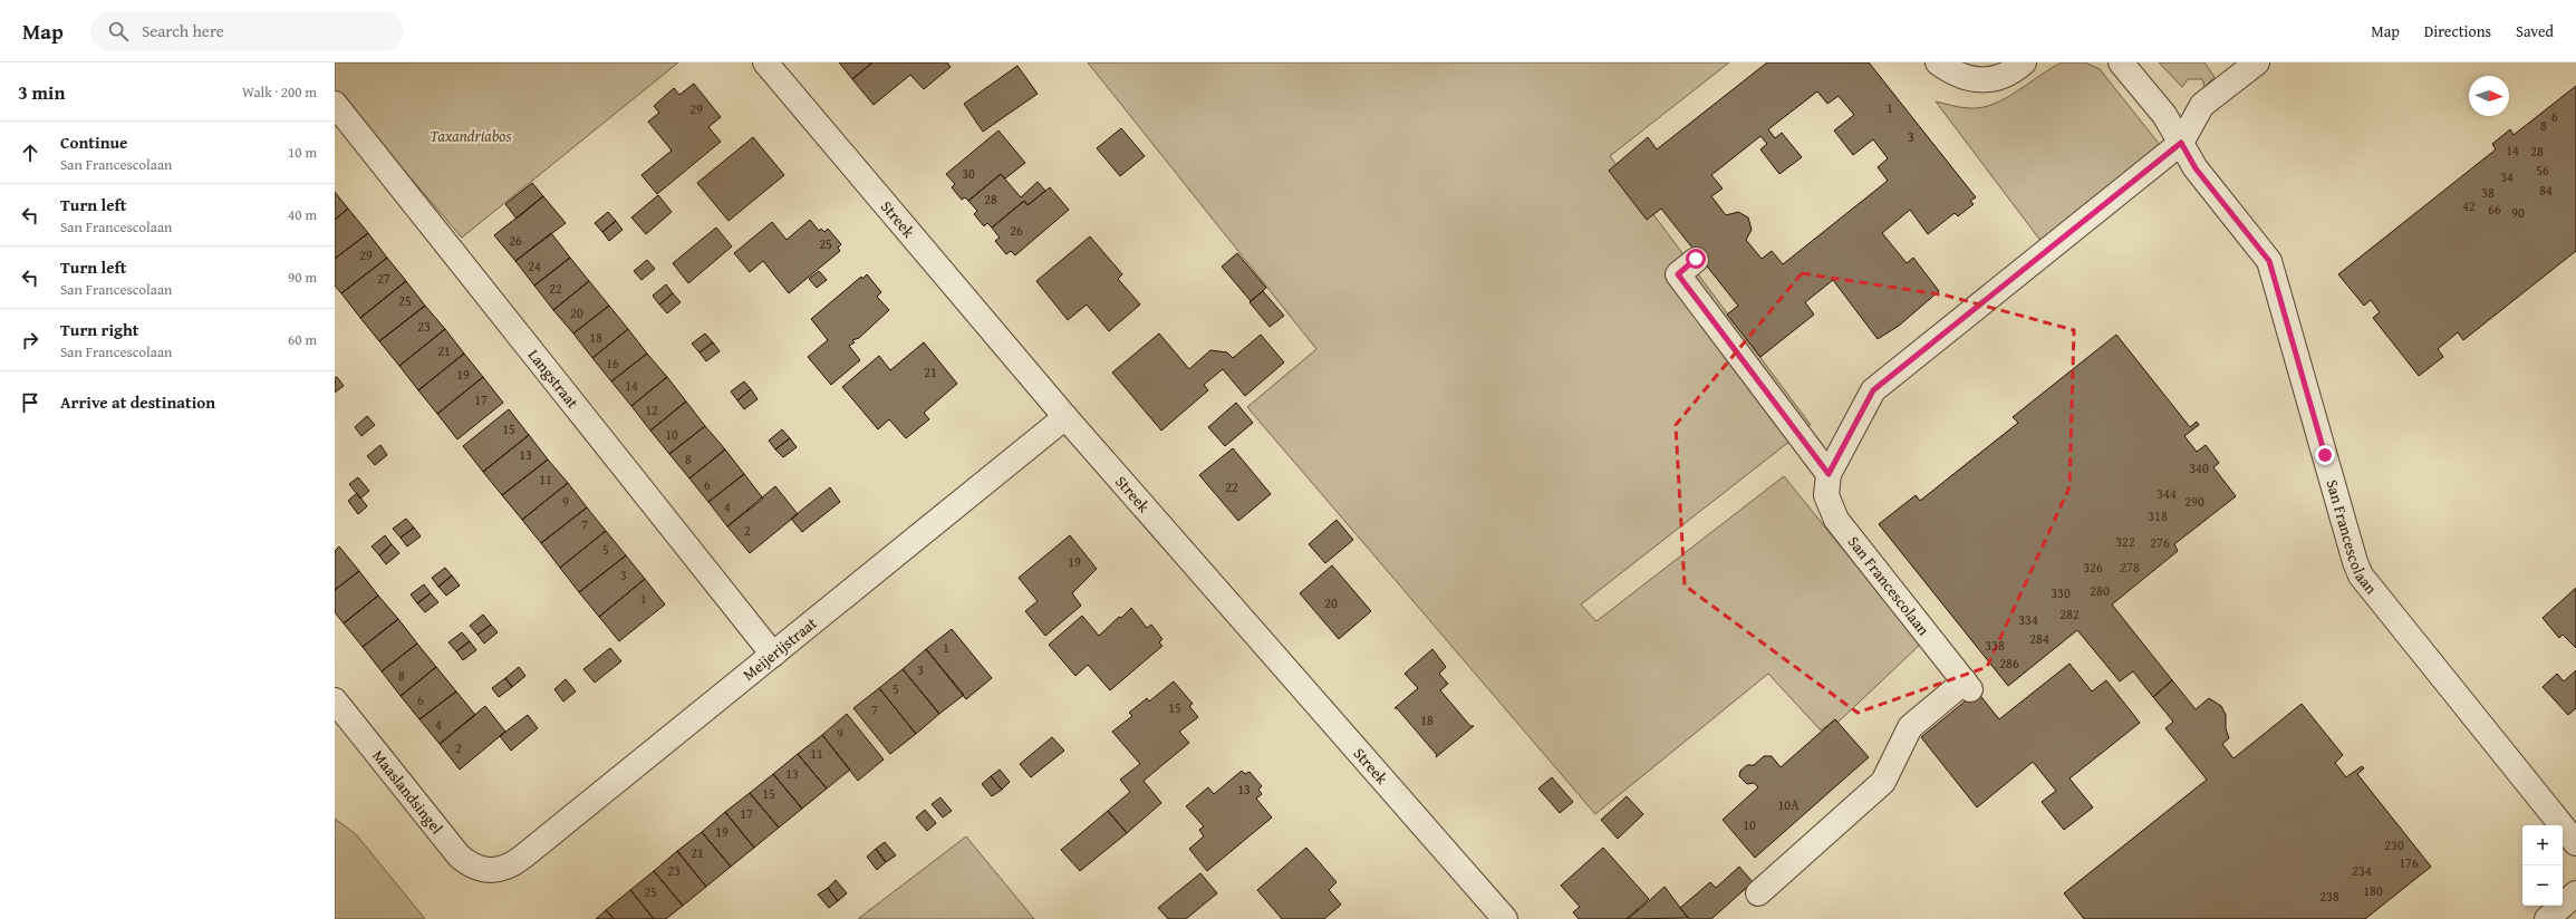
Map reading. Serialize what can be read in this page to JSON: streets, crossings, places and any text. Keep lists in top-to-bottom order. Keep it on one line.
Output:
{"streets":{"street":["Streek","Langstraat","San Francescolaan","Meijerijstraat","Maaslandsingel"]},"crossings":[["Streek","Meijerijstraat"],["Langstraat","Meijerijstraat"],["Meijerijstraat","Maaslandsingel"]],"parks":["Taxandriabos"],"house_numbers":["1","29","6","8","3","14","28","56","30","34","84","38","28","42","66","90","26","26","25","29","24","27","22","25","20","23","18","21","16","21","19","14","17","12","15","10","13","8","340","11","6","22","344","9","290","4","318","7","2","322","276","5","19","326","278","3","280","330","1","20","282","334","284","338","1","286","3","8","5","6","15","7","18","4","9","2","11","13","13","15","10A","17","10","19","230","21","176","23","234","180","25","238"],"north":"right","page":{"header":"Map","search":"Search here","nav":["Map","Directions","Saved"],"heading":["3 min","Walk · 200 m"],"list":[["Continue","San Francescolaan","10 m"],["Turn left","San Francescolaan","40 m"],["Turn left","San Francescolaan","90 m"],["Turn right","San Francescolaan","60 m"],"Arrive at destination"],"map_buttons":["+","−"]}}
